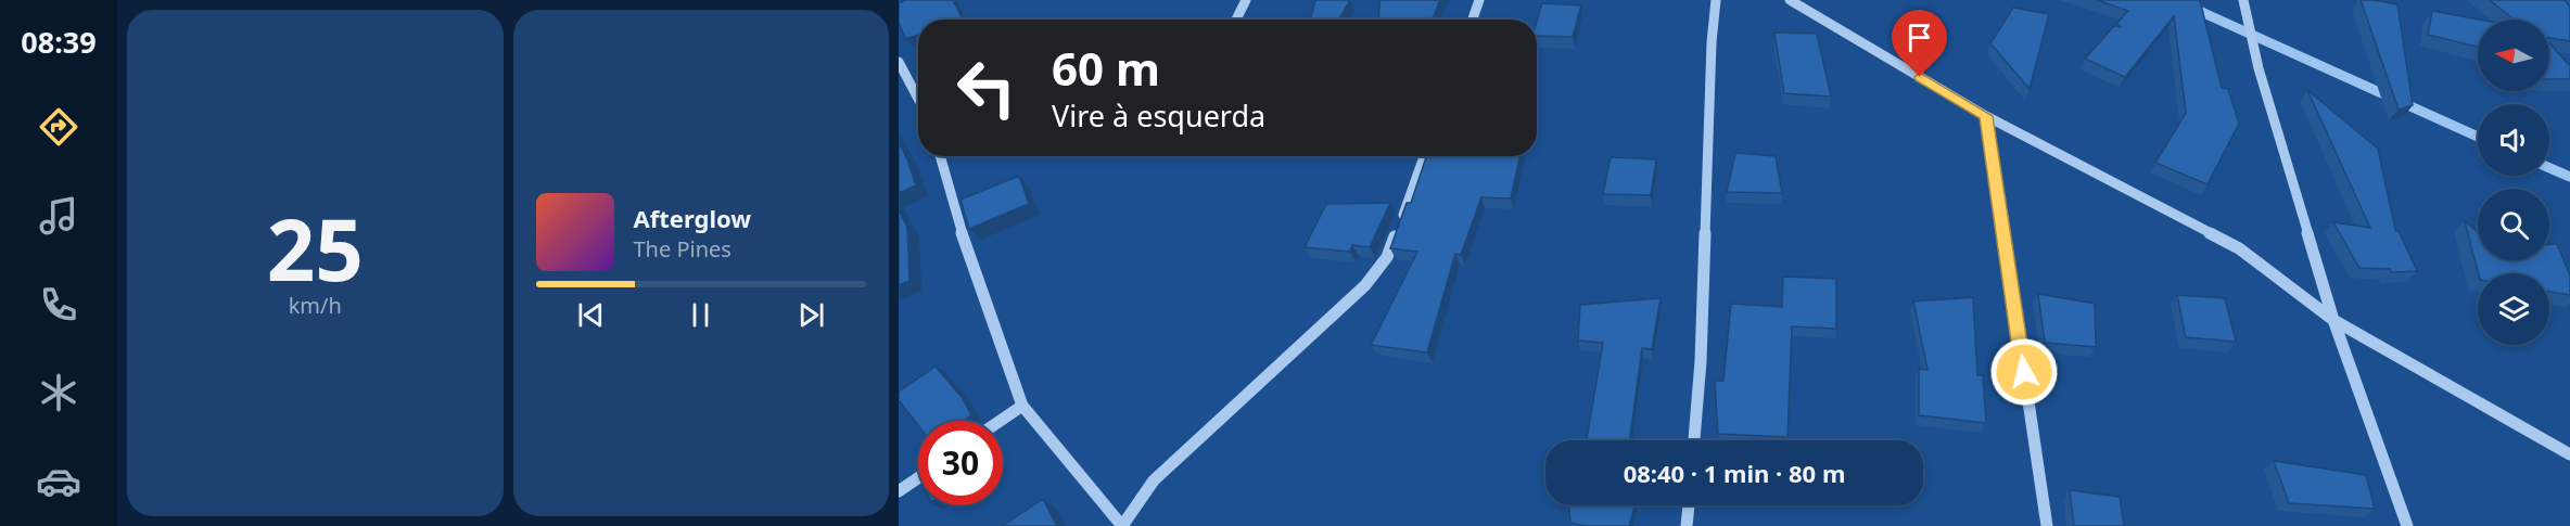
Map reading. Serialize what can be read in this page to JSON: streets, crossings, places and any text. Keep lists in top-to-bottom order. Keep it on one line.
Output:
{"north":"left","page":{"tabs":"08:39","tile":["25","km/h"],"turn":["60 m","Vire à esquerda"],"song":["Afterglow","The Pines"],"limit":"30","trip":"08:40 · 1 min · 80 m"}}
